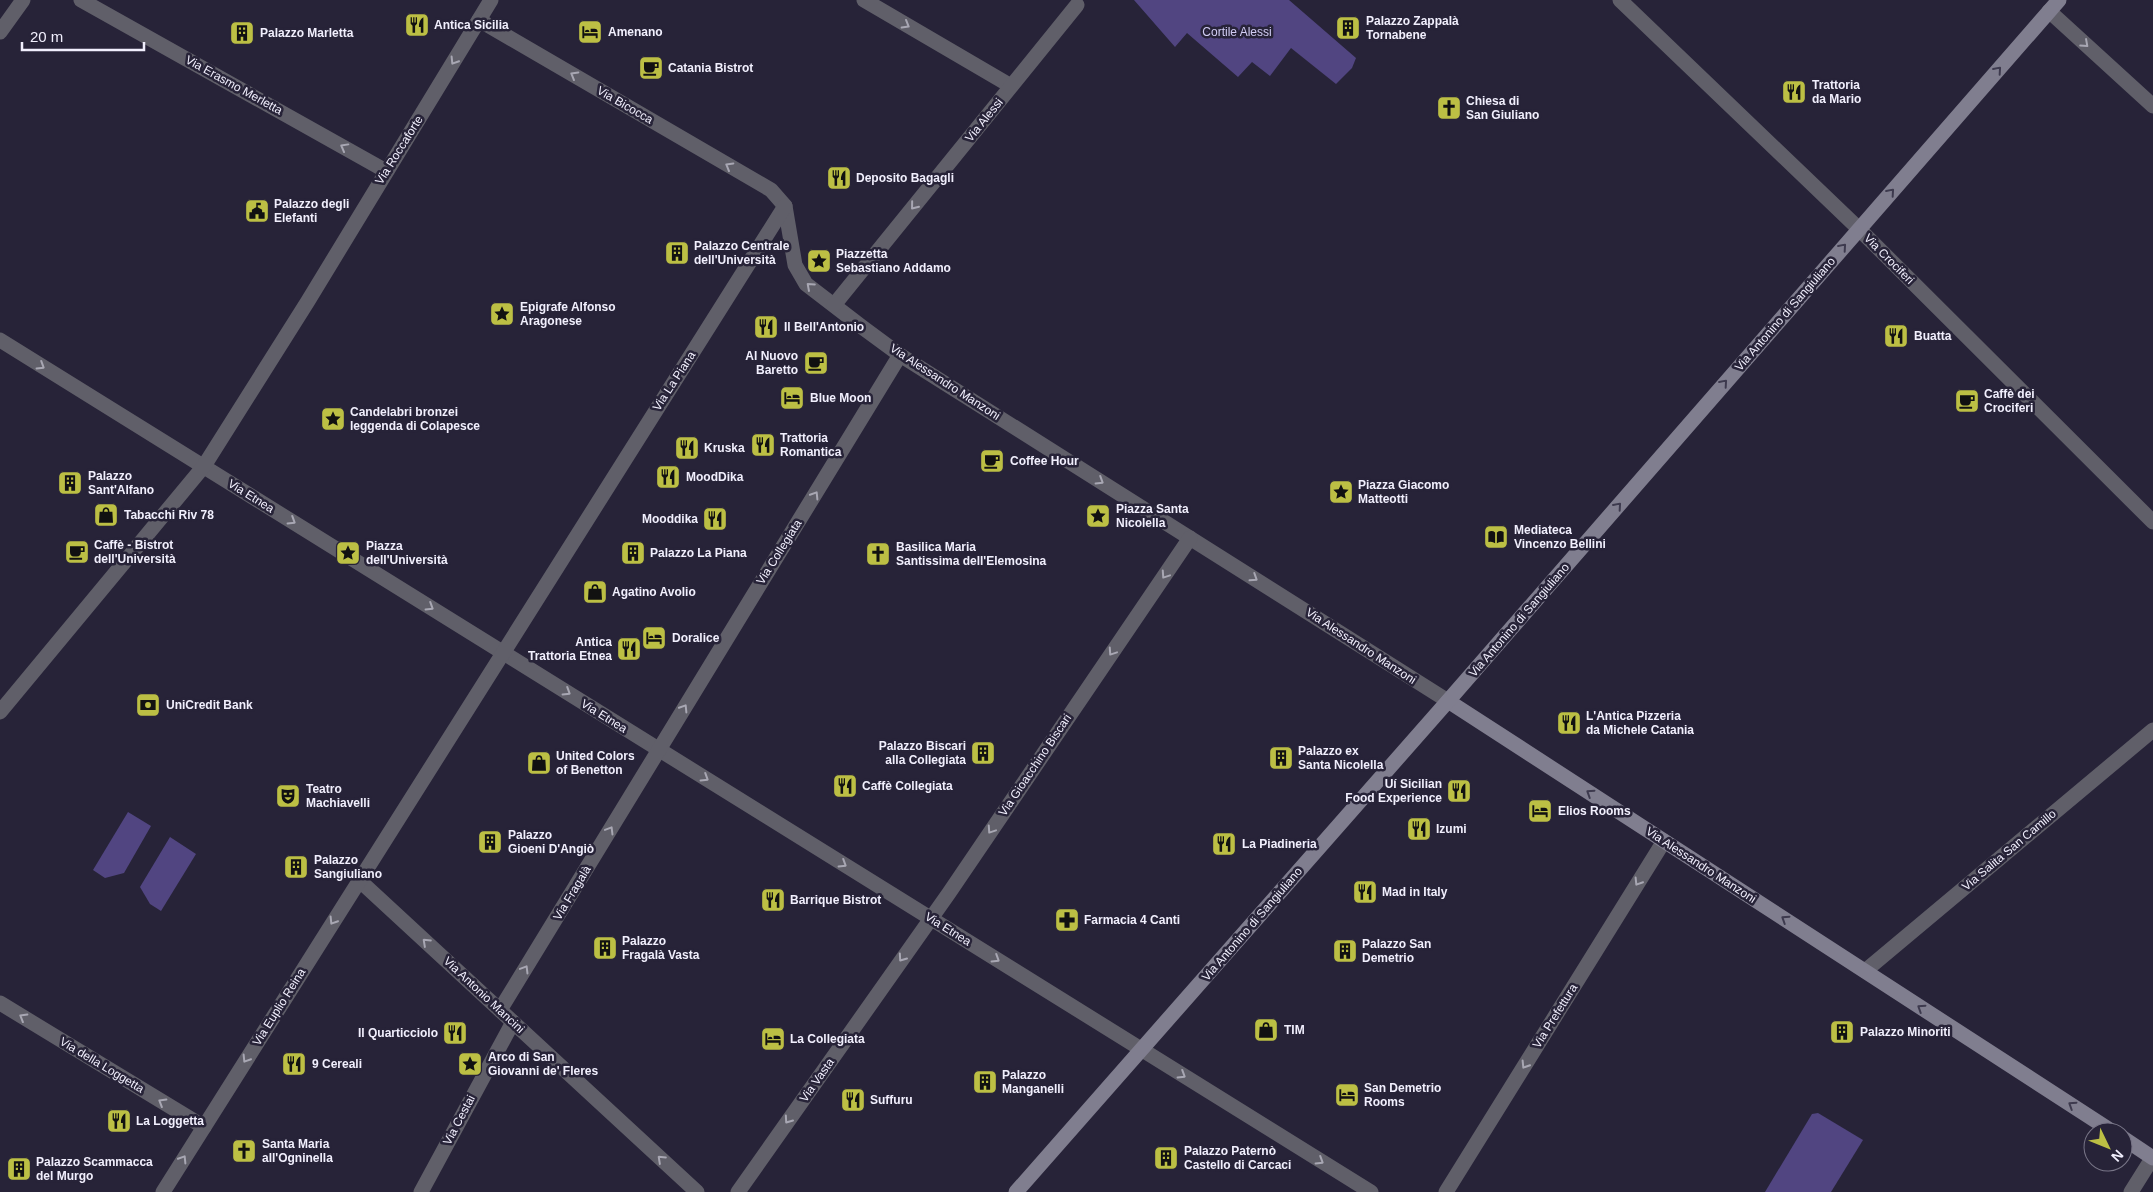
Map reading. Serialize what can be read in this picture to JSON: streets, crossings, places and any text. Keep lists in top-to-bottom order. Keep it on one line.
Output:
{"streets":{"main road":["Via Antonino di Sangiuliano","Via Alessandro Manzoni"],"street":["Via Erasmo Merletta","Via Bicocca","Via Alessi","Via Roccaforte","Via Crociferi","Via La Piana","Via Etnea","Via Collegiata","Via Gioacchino Biscari","Via Salita San Camillo","Via Fragalà","Via Antonio Mancini","Via Euplio Reina","Via Prefettura","Via della Loggetta","Via Vasta","Via Cestai"]},"crossings":[["Via Erasmo Merletta","Via Roccaforte"],["Via Bicocca","Via Roccaforte"],["Via Bicocca","Via La Piana"],["Via Bicocca","Via Alessandro Manzoni"],["Via Alessi","Via Alessandro Manzoni"],["Via Roccaforte","Via Etnea"],["Via Crociferi","Via Antonino di Sangiuliano"],["Via Antonino di Sangiuliano","Via Alessandro Manzoni"],["Via Antonino di Sangiuliano","Via Etnea"],["Via La Piana","Via Alessandro Manzoni"],["Via La Piana","Via Etnea"],["Via La Piana","Via Euplio Reina"],["Via Alessandro Manzoni","Via Collegiata"],["Via Alessandro Manzoni","Via Gioacchino Biscari"],["Via Alessandro Manzoni","Via Salita San Camillo"],["Via Alessandro Manzoni","Via Prefettura"],["Via Etnea","Via Collegiata"],["Via Etnea","Via Gioacchino Biscari"],["Via Etnea","Via Fragalà"],["Via Etnea","Via Euplio Reina"],["Via Etnea","Via Vasta"],["Via Collegiata","Via Fragalà"],["Via Gioacchino Biscari","Via Vasta"],["Via Fragalà","Via Antonio Mancini"],["Via Antonio Mancini","Via Euplio Reina"],["Via Antonio Mancini","Via Cestai"],["Via Euplio Reina","Via della Loggetta"]],"one_way":["Via Erasmo Merletta","Via Bicocca","Via Alessi","Via Antonino di Sangiuliano","Via Etnea","Via Collegiata","Via Gioacchino Biscari","Via Fragalà","Via Antonio Mancini","Via Prefettura","Via della Loggetta","Via Vasta"],"parks":["Cortile Alessi"],"places":{"restaurant":["Antica Sicilia","Trattoria da Mario","Deposito Bagagli","Il Bell'Antonio","Buatta","Trattoria Romantica","Kruska","MoodDika","Mooddika","Antica Trattoria Etnea","L'Antica Pizzeria da Michele Catania","Caffè Collegiata","Uí Sicilian Food Experience","Izumi","La Piadineria","Mad in Italy","Barrique Bistrot","Il Quarticciolo","9 Cereali","Suffuru","La Loggetta"],"building":["Palazzo Zappalà Tornabene","Palazzo Marletta","Palazzo Centrale dell'Università","Palazzo Sant'Alfano","Palazzo La Piana","Palazzo Biscari alla Collegiata","Palazzo ex Santa Nicolella","Palazzo Gioeni D'Angiò","Palazzo Sangiuliano","Palazzo Fragalà Vasta","Palazzo San Demetrio","Palazzo Minoriti","Palazzo Manganelli","Palazzo Paternò Castello di Carcaci","Palazzo Scammacca del Murgo"],"hotel":["Amenano","Blue Moon","Doralice","Elios Rooms","La Collegiata","San Demetrio Rooms"],"cafe":["Catania Bistrot","Al Nuovo Baretto","Caffè dei Crociferi","Coffee Hour","Caffè - Bistrot dell'Università"],"church":["Chiesa di San Giuliano","Basilica Maria Santissima dell'Elemosina","Santa Maria all'Ogninella"],"public building":["Palazzo degli Elefanti"],"place":["Piazzetta Sebastiano Addamo","Epigrafe Alfonso Aragonese","Candelabri bronzei leggenda di Colapesce","Piazza Giacomo Matteotti","Piazza Santa Nicolella","Piazza dell'Università","Arco di San Giovanni de' Fleres"],"shop":["Tabacchi Riv 78","Agatino Avolio","United Colors of Benetton","TIM"],"library":["Mediateca Vincenzo Bellini"],"bank":["UniCredit Bank"],"theatre":["Teatro Machiavelli"],"pharmacy":["Farmacia 4 Canti"]},"scale_bar":"20 m","north":"bottom right"}
